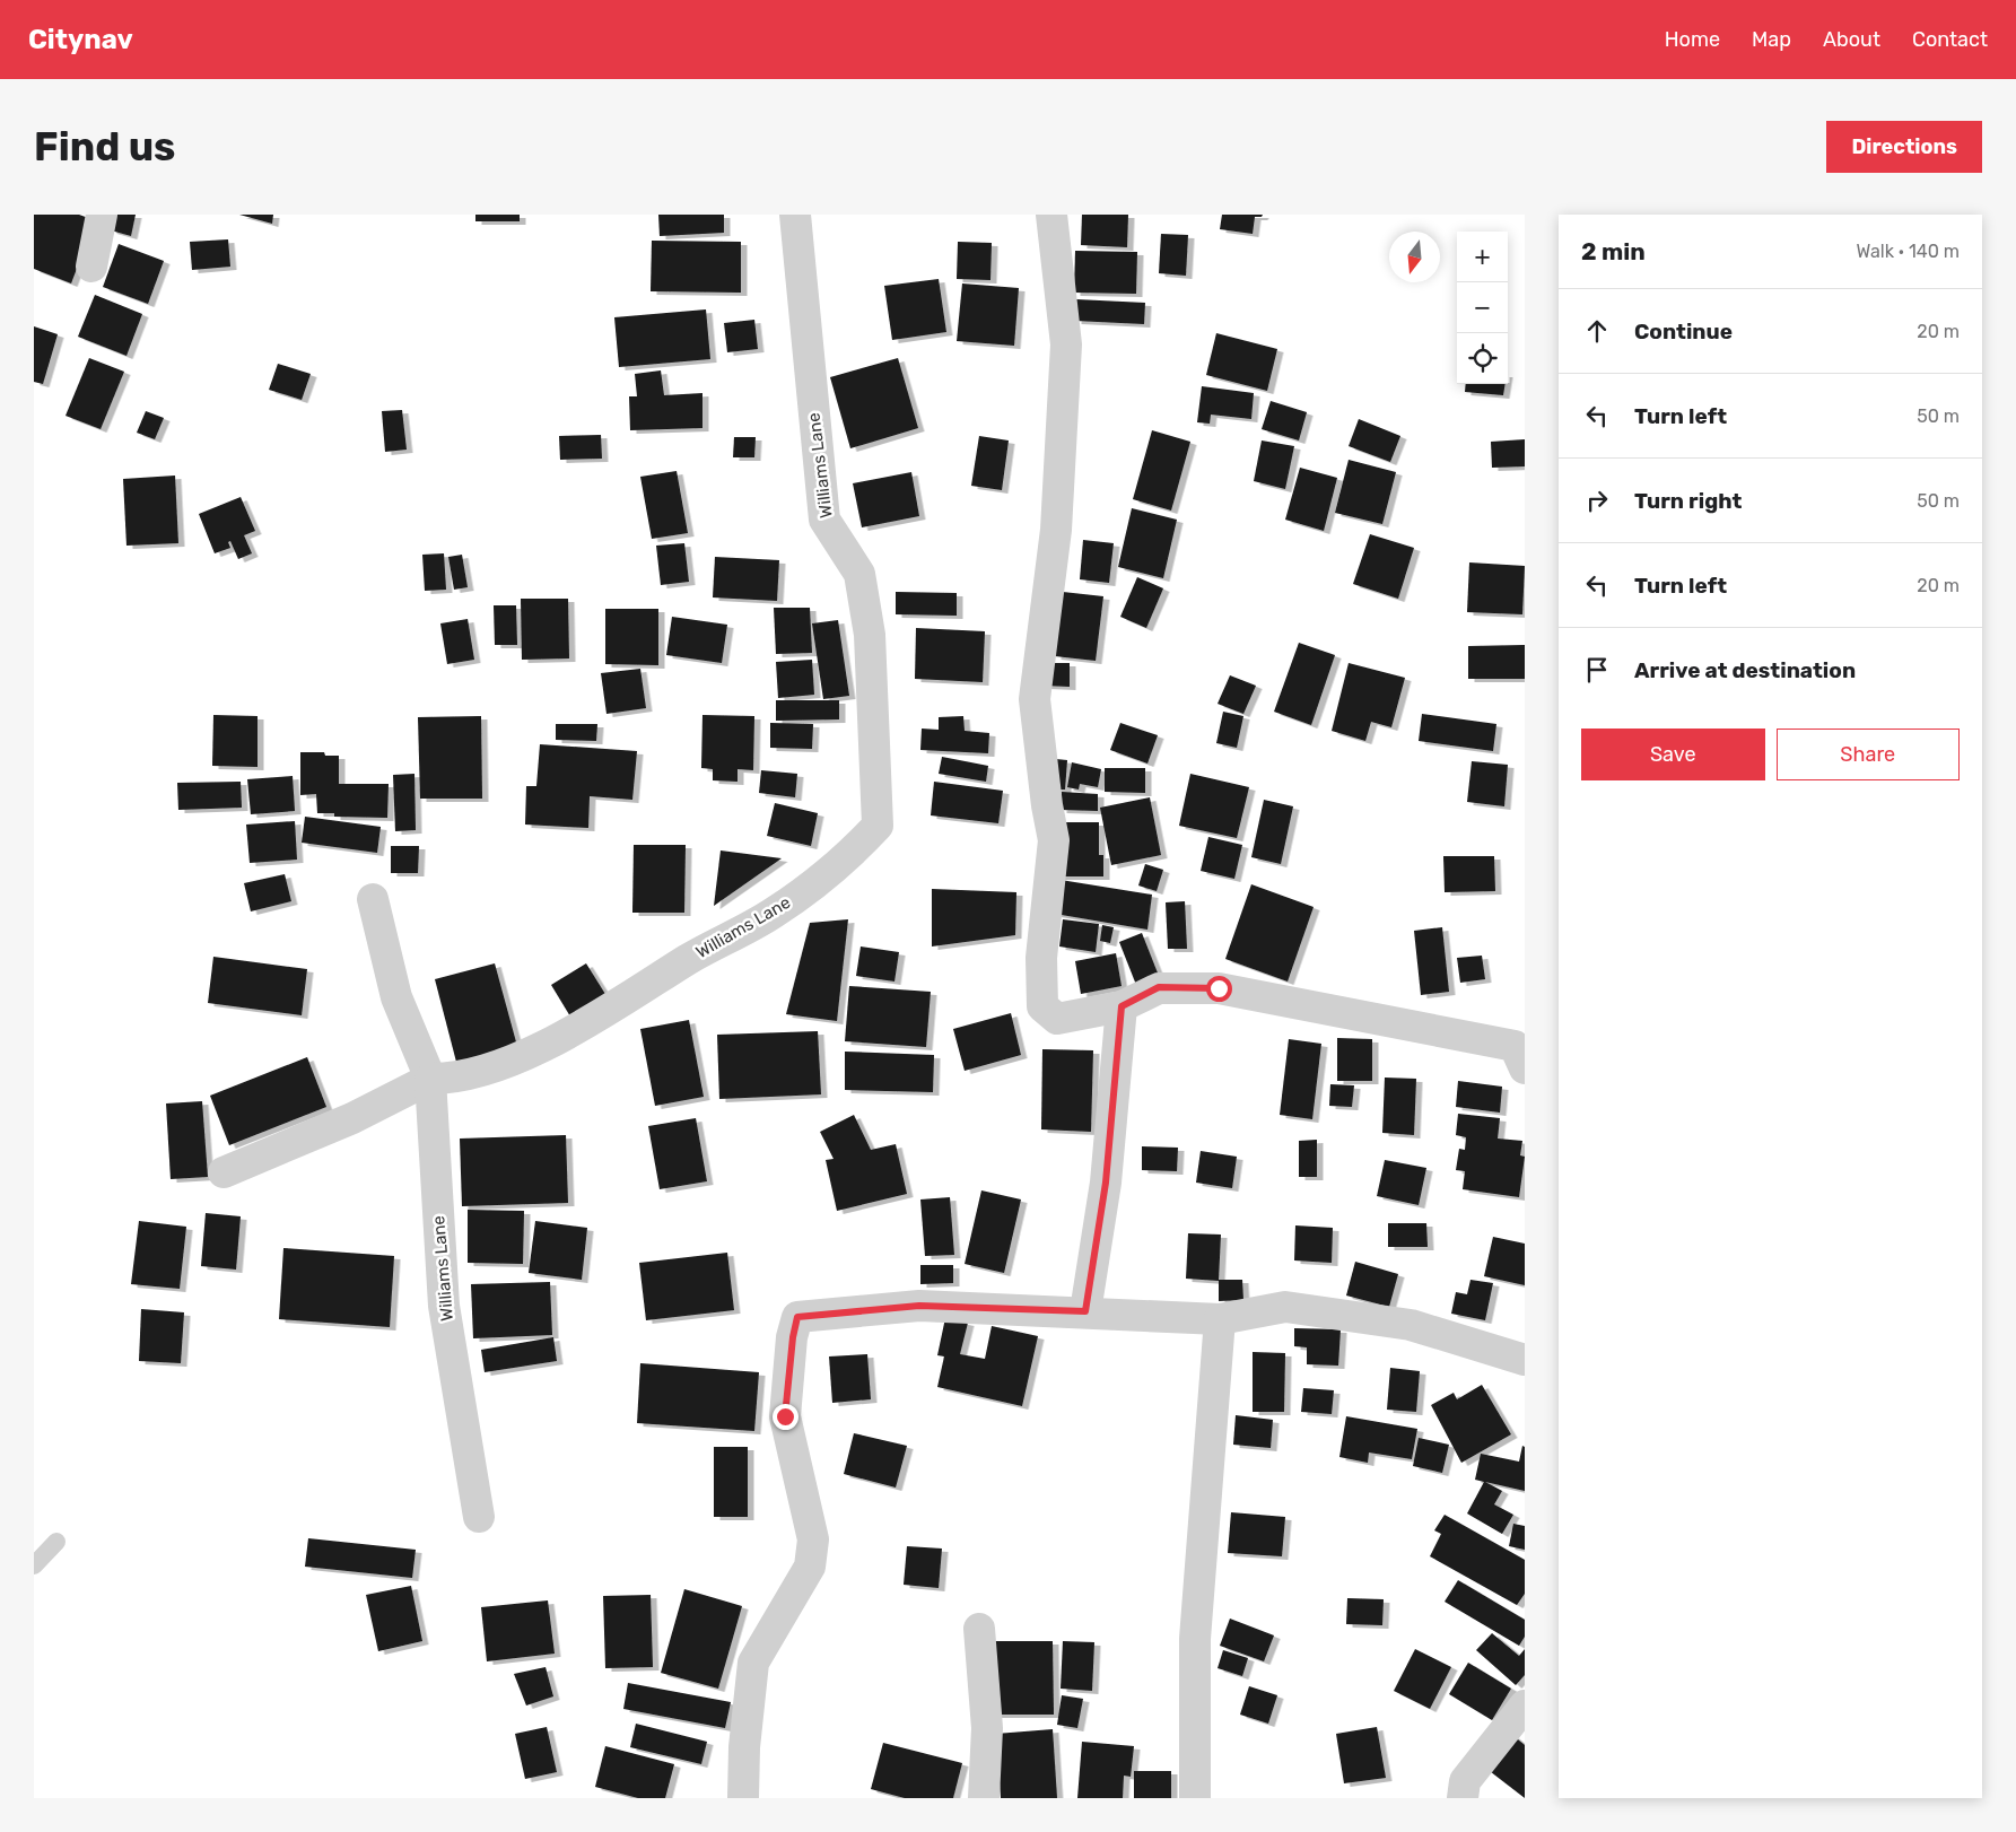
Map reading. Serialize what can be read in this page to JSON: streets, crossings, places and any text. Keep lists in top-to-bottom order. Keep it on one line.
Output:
{"streets":{"street":["Williams Lane"]},"north":"bottom","page":{"header":"Citynav","nav":["Home","Map","About","Contact"],"buttons":["Directions",["Save","Share"]],"title":"Find us","heading":["2 min","Walk · 140 m"],"map_buttons":["+","−"],"list":[["Continue","20 m"],["Turn left","50 m"],["Turn right","50 m"],["Turn left","20 m"],"Arrive at destination"]}}
